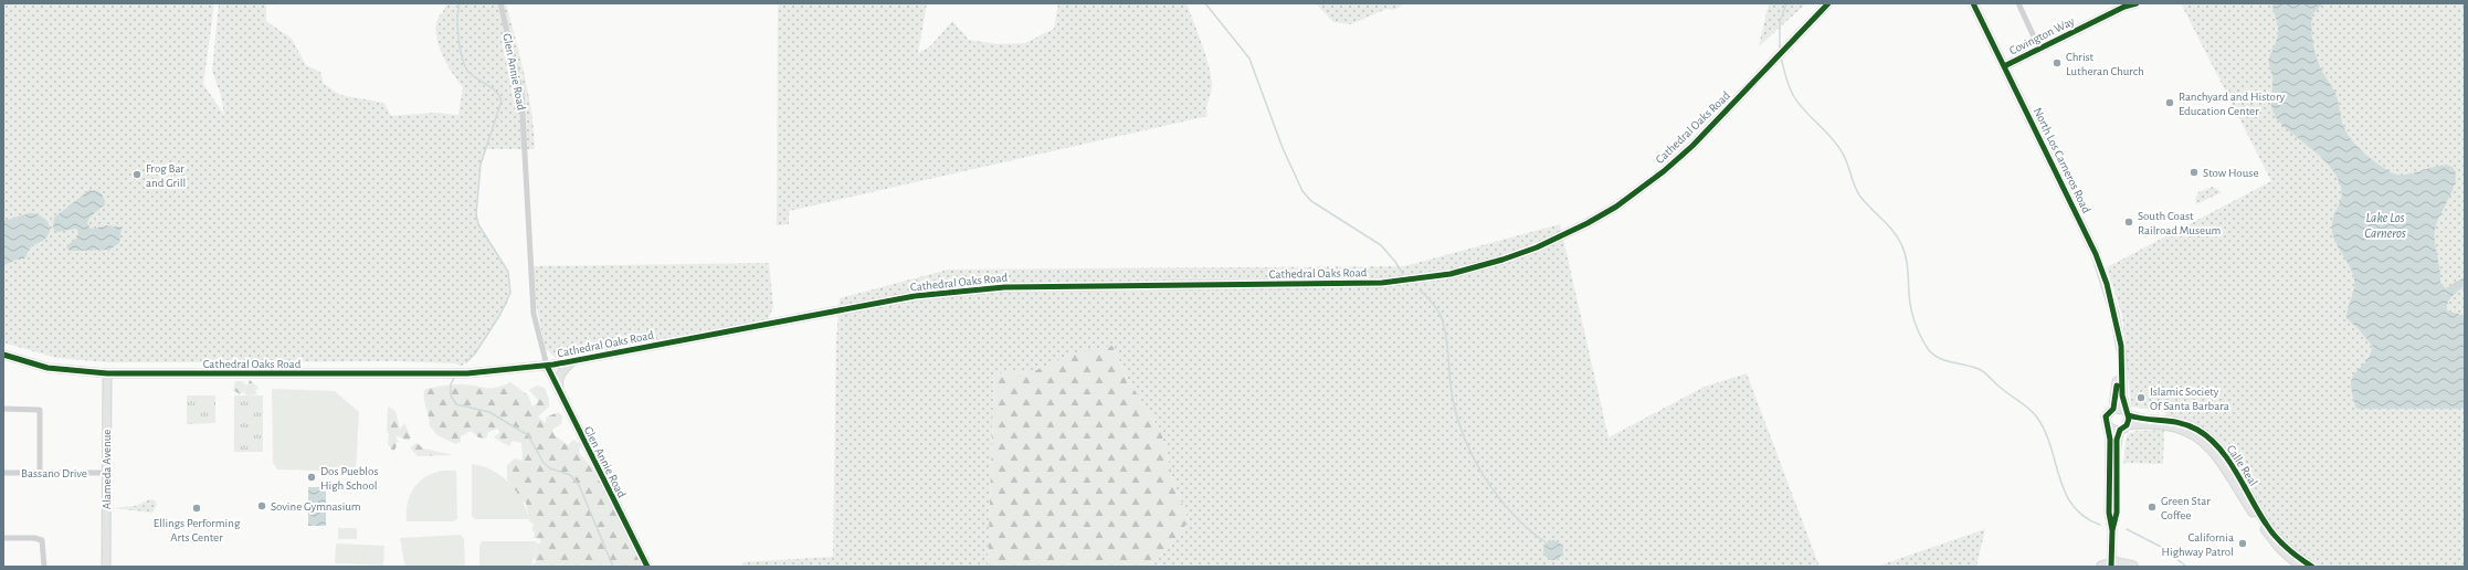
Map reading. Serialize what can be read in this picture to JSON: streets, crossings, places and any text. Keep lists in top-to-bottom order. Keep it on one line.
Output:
{"streets":{"main road":["Covington Way","Glen Annie Road","Cathedral Oaks Road","North Los Carneros Road","Calle Real","Alameda Avenue"],"street":["Bassano Drive"]},"crossings":[["Covington Way","North Los Carneros Road"],["Glen Annie Road","Cathedral Oaks Road"],["Cathedral Oaks Road","Alameda Avenue"],["North Los Carneros Road","Calle Real"],["Alameda Avenue","Bassano Drive"]],"water":["Lake Los Carneros"],"places":["Christ Lutheran Church","Ranchyard and History Education Center","Stow House","Frog Bar and Grill","South Coast Railroad Museum","Islamic Society Of Santa Barbara","Dos Pueblos High School","Sovine Gymnasium","Green Star Coffee","Ellings Performing Arts Center","California Highway Patrol"]}
